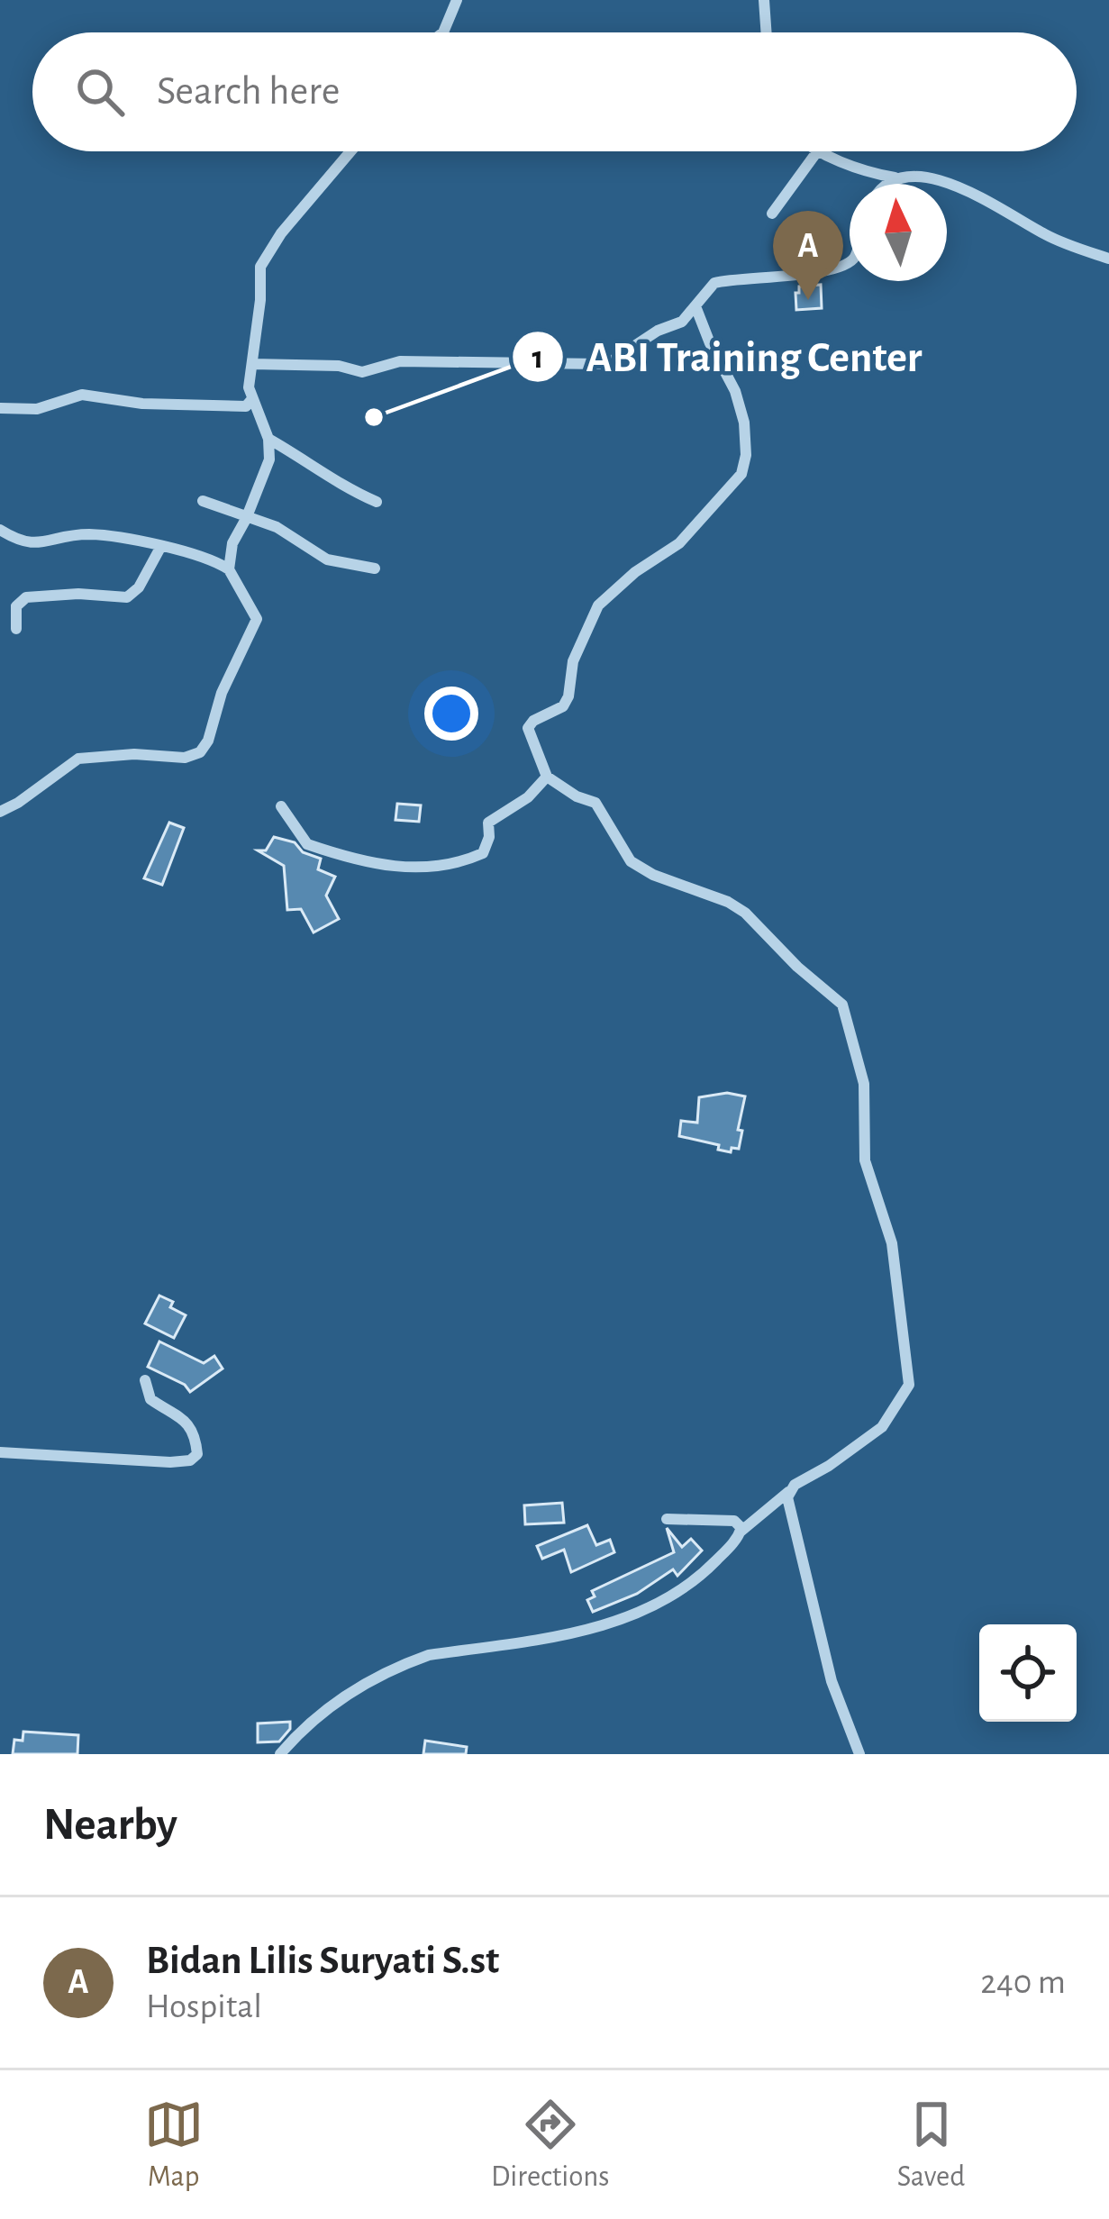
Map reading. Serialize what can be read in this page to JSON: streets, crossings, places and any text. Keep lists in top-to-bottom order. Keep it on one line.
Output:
{"places":["ABI Training Center"],"north":"top","page":{"search":"Search here","pins":"A","heading":"Nearby","list":[{"mark":"A","name":"Bidan Lilis Suryati S.st","note":"Hospital","value":"240 m"}],"nav":["Map","Directions","Saved"]}}
